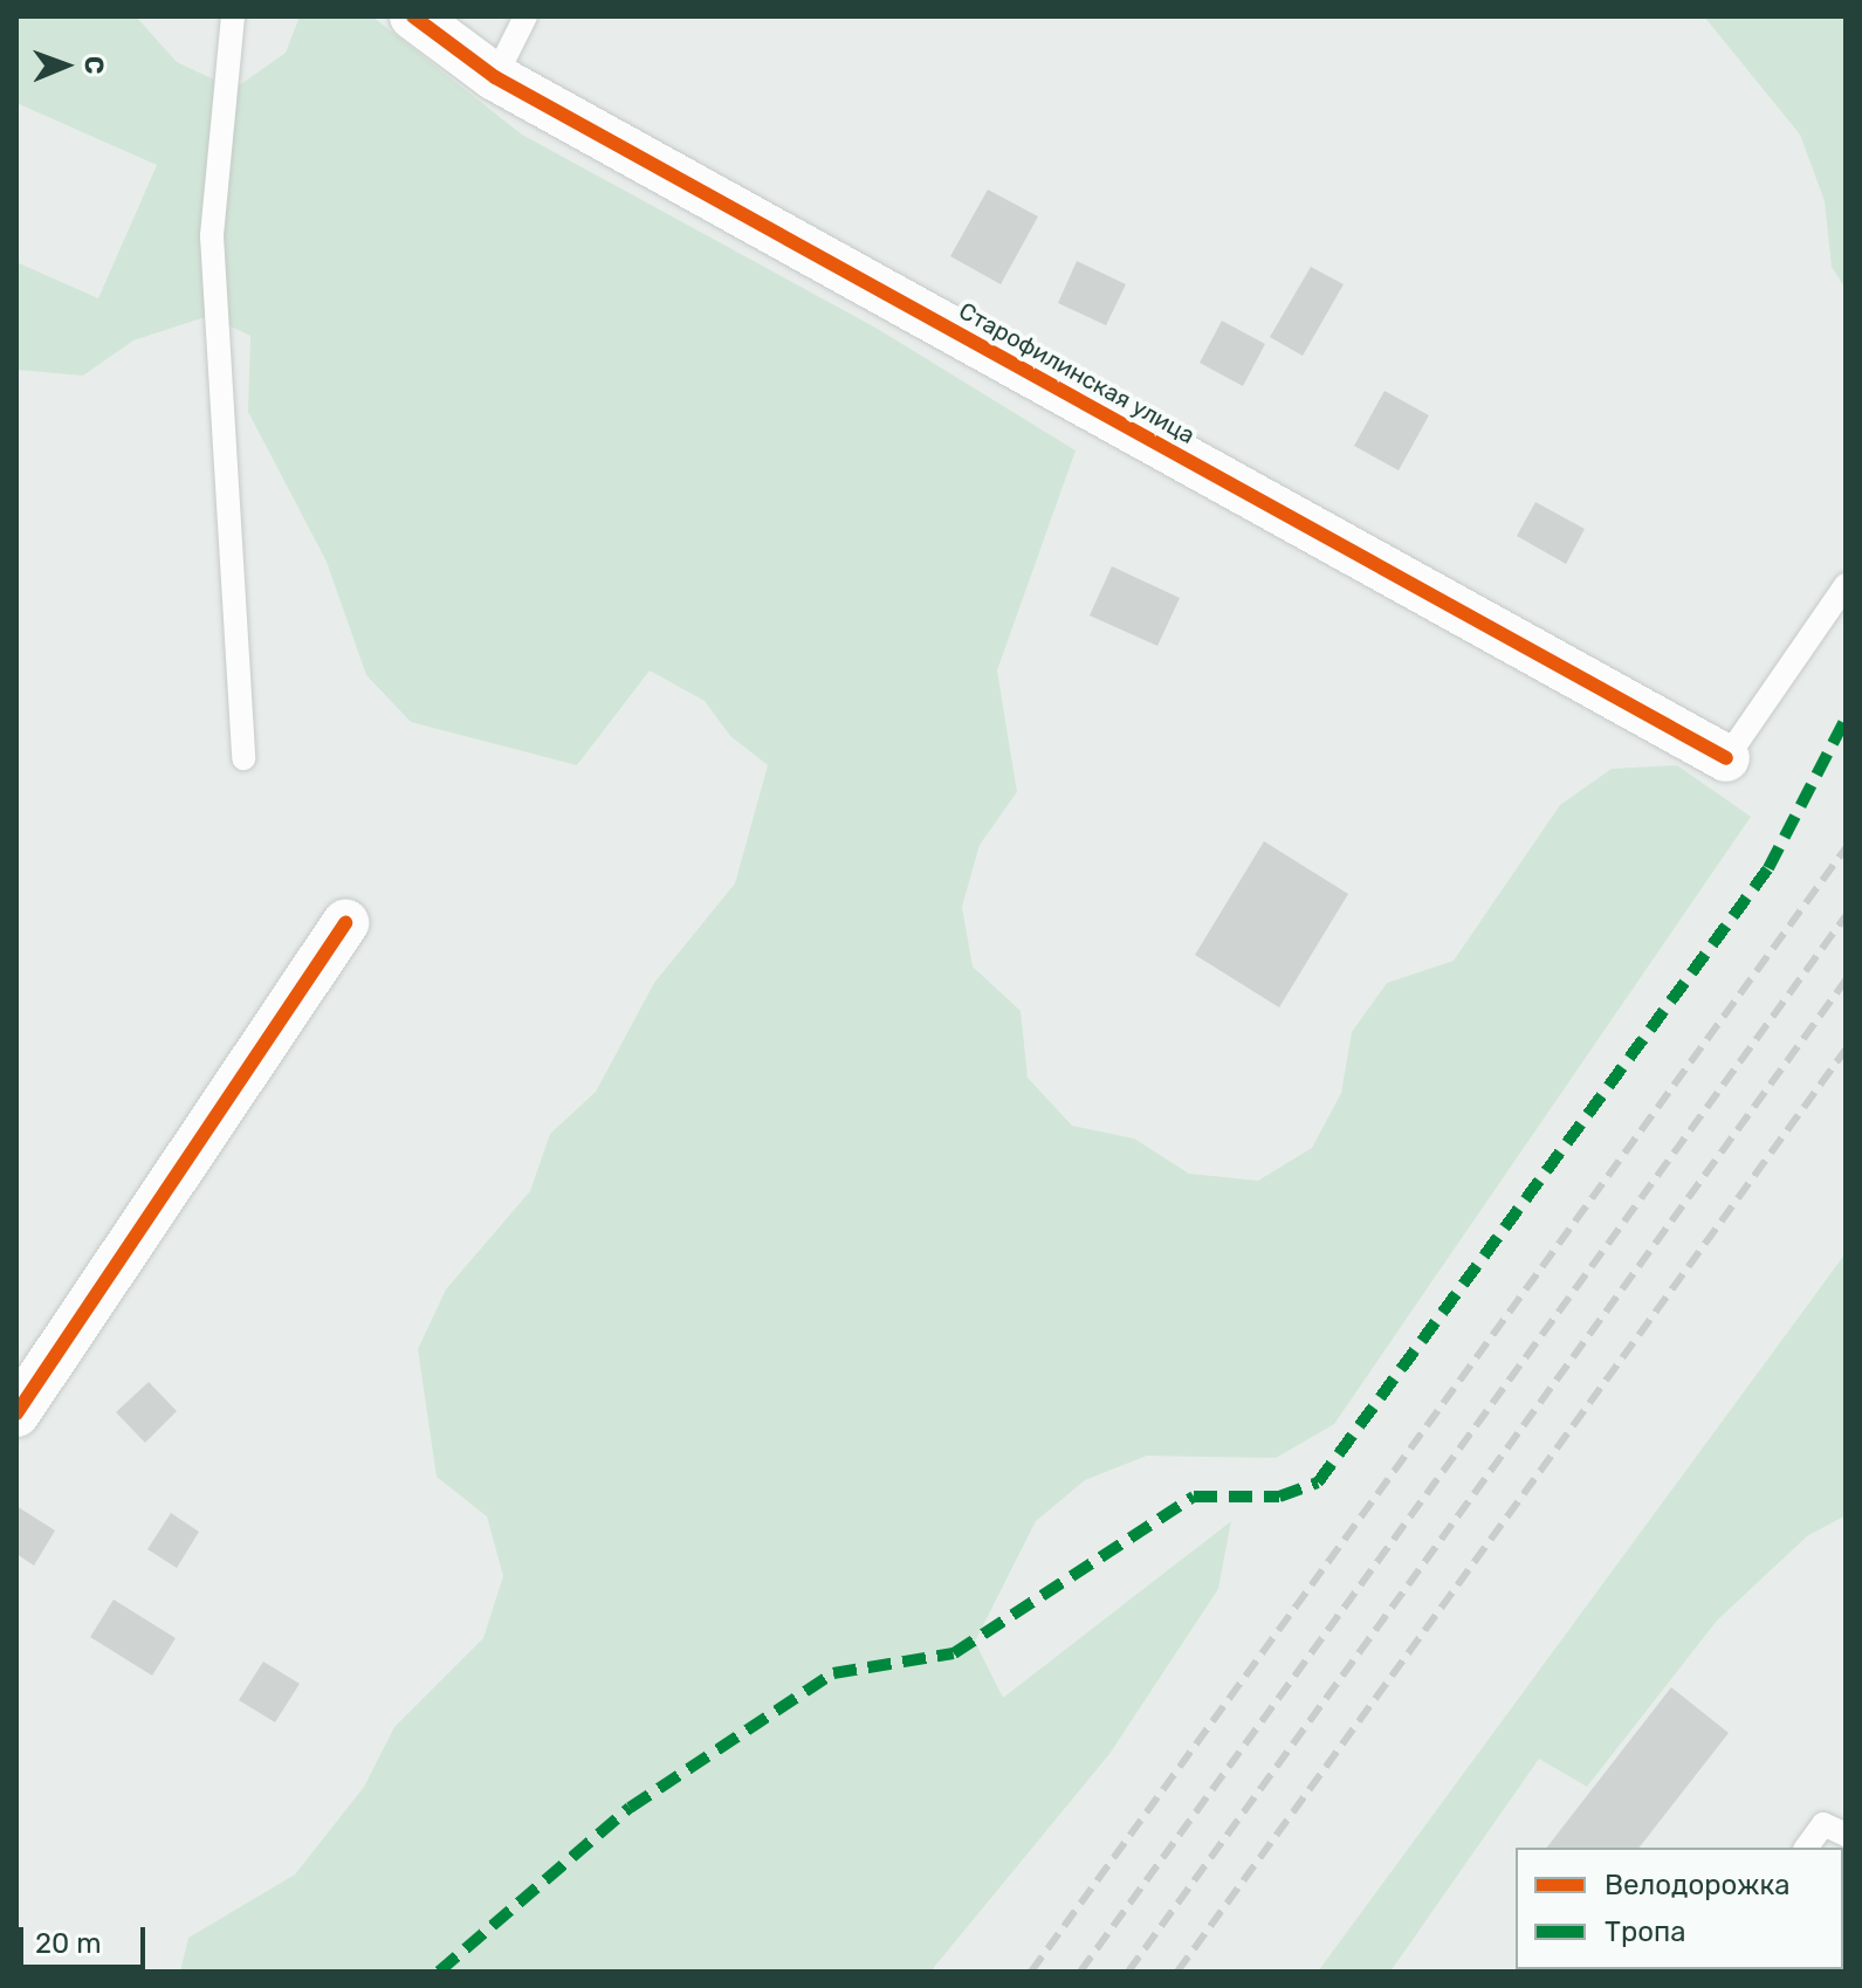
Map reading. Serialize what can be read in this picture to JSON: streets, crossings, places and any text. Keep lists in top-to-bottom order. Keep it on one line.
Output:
{"streets":{"street":["Старофилинская улица"]},"legend":["Велодорожка","Тропа"],"scale_bar":"20 m","north":"right"}
